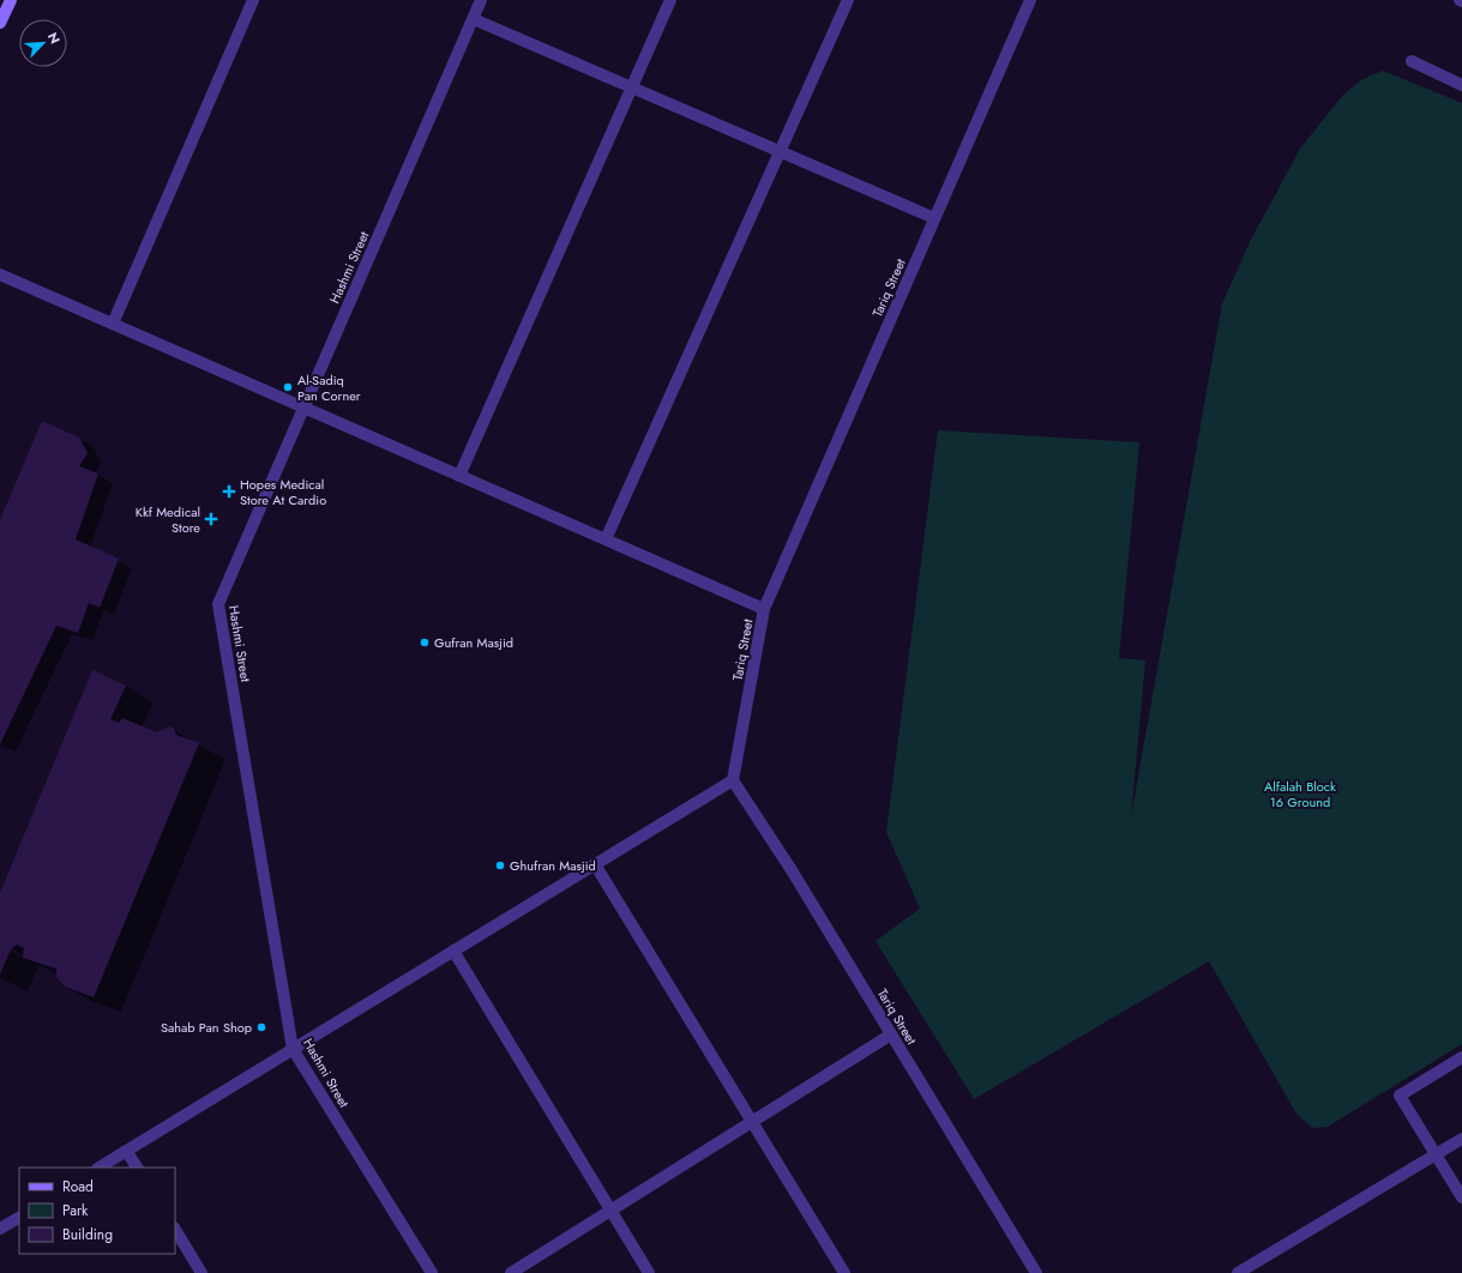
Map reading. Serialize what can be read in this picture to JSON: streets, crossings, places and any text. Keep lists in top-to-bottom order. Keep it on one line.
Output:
{"streets":{"street":["Hashmi Street","Tariq Street"]},"parks":["Alfalah Block 16 Ground"],"places":{"other":["Al-Sadiq Pan Corner","Gufran Masjid","Ghufran Masjid","Sahab Pan Shop"],"health":["Hopes Medical Store At Cardio","Kkf Medical Store"]},"legend":["Road","Park","Building"],"north":"top right"}
